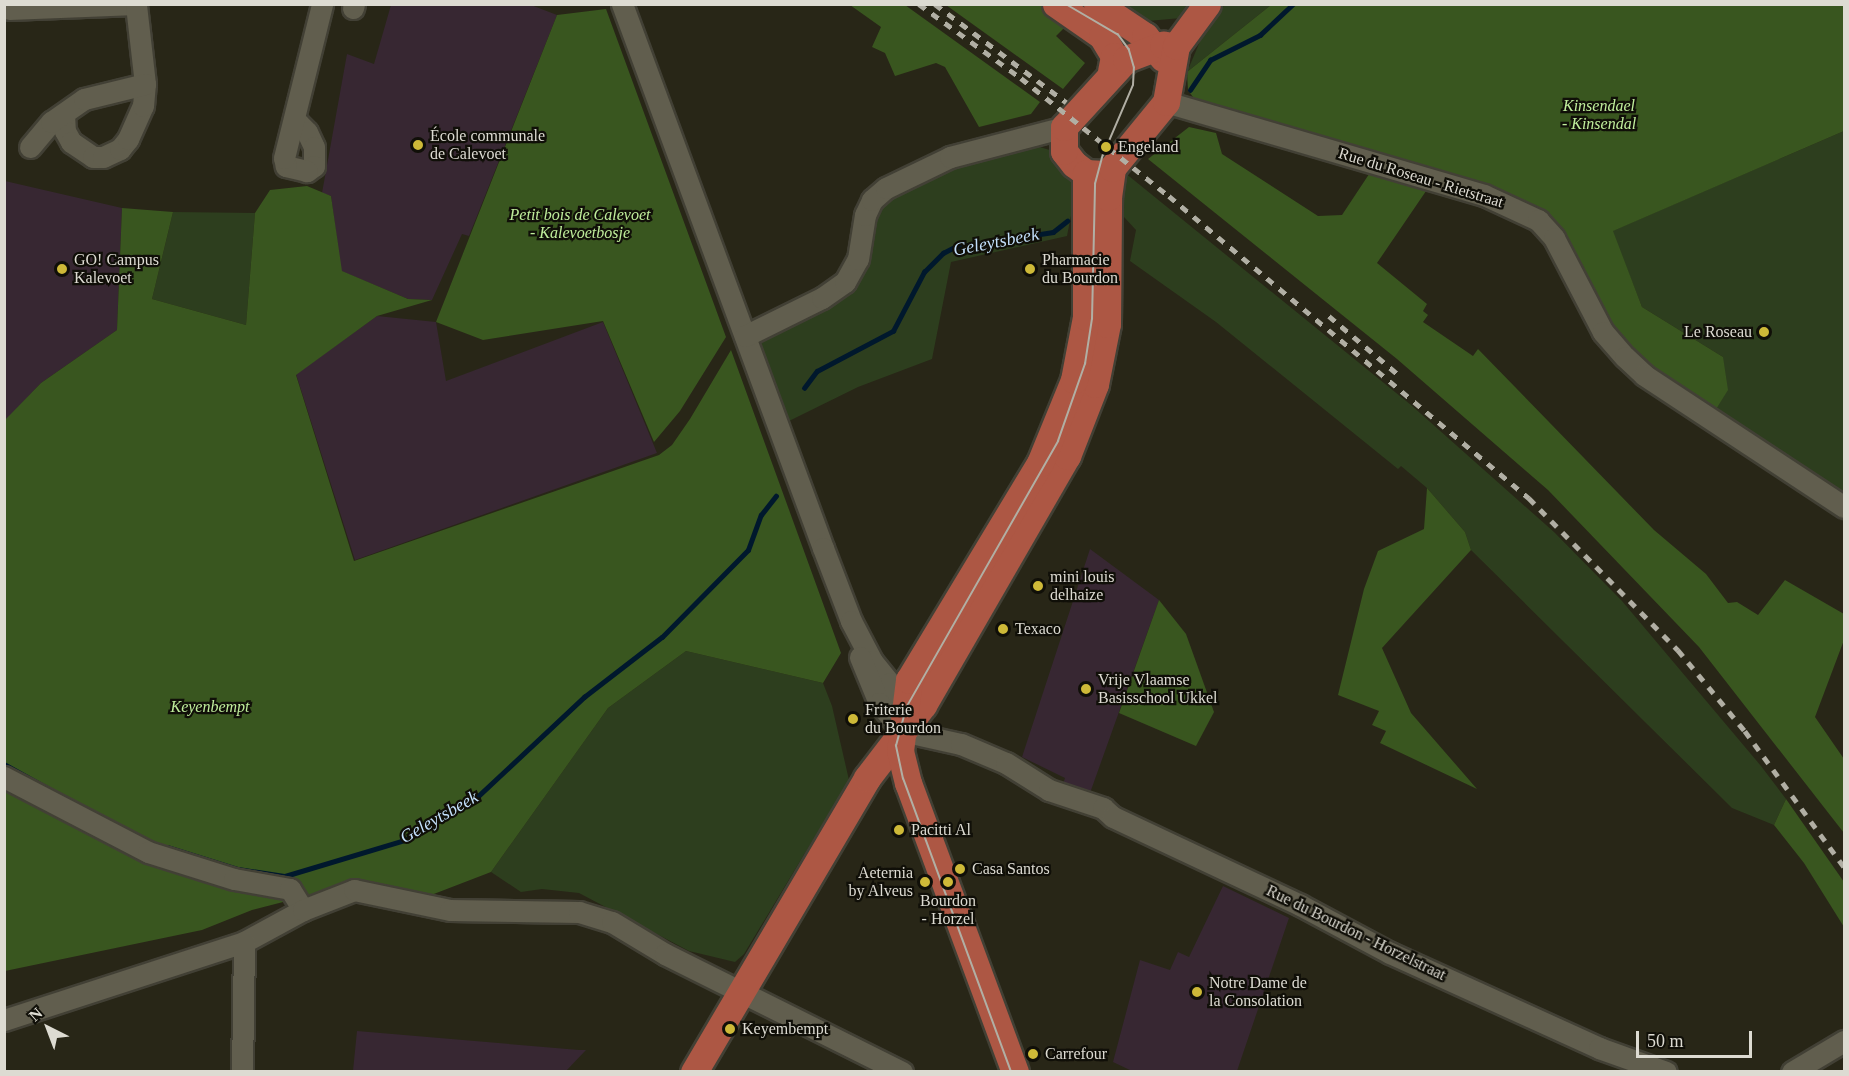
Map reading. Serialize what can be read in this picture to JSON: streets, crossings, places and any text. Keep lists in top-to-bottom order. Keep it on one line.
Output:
{"streets":{"street":["Rue du Roseau - Rietstraat","Rue du Bourdon - Horzelstraat"]},"water":["Geleytsbeek"],"parks":["Kinsendael - Kinsendal","Petit bois de Calevoet - Kalevoetbosje","Keyenbempt"],"places":["École communale de Calevoet","Engeland","GO! Campus Kalevoet","Pharmacie du Bourdon","Le Roseau","mini louis delhaize","Texaco","Vrije Vlaamse Basisschool Ukkel","Friterie du Bourdon","Pacitti Al","Casa Santos","Aeternia by Alveus","Bourdon - Horzel","Notre Dame de la Consolation","Keyembempt","Carrefour"],"scale_bar":"50 m","north":"top left"}
